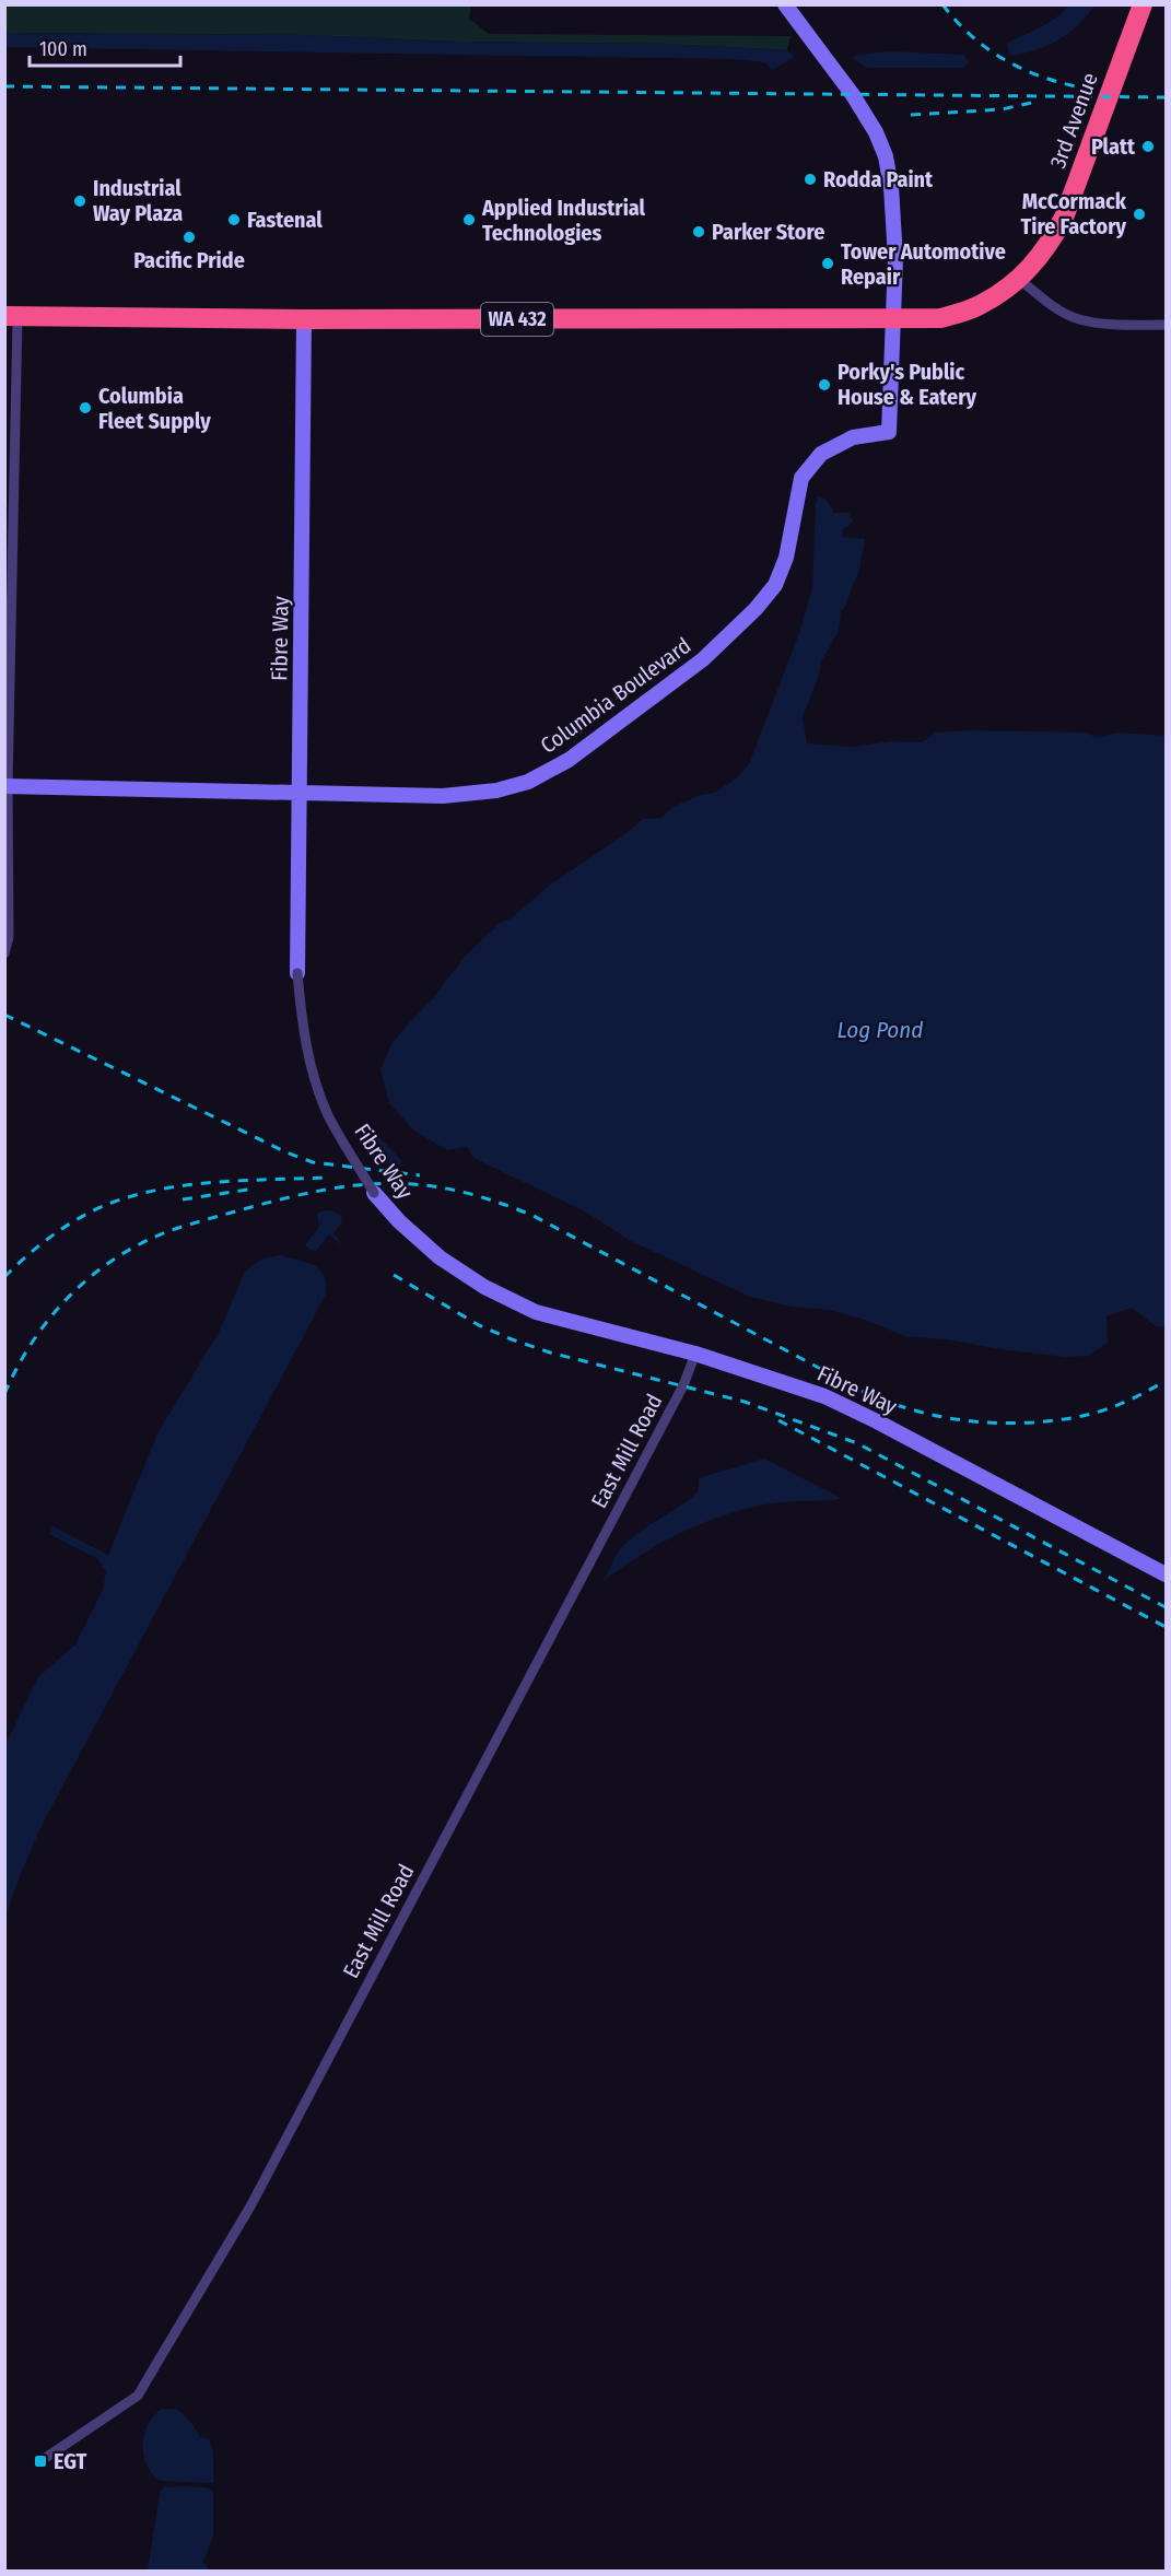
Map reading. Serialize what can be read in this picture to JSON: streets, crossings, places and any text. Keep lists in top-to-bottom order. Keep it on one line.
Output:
{"streets":{"highway":["3rd Avenue","WA 432"],"street":["Fibre Way","Columbia Boulevard","East Mill Road"]},"crossings":[["3rd Avenue","WA 432"],["WA 432","Fibre Way"],["WA 432","Columbia Boulevard"],["Fibre Way","Columbia Boulevard"],["Fibre Way","East Mill Road"]],"water":["Log Pond"],"places":{"other":["Platt","Rodda Paint","Industrial Way Plaza","McCormack Tire Factory","Fastenal","Applied Industrial Technologies","Parker Store","Pacific Pride","Tower Automotive Repair","Porky's Public House & Eatery","Columbia Fleet Supply"],"transit":["EGT"]},"scale_bar":"100 m"}
